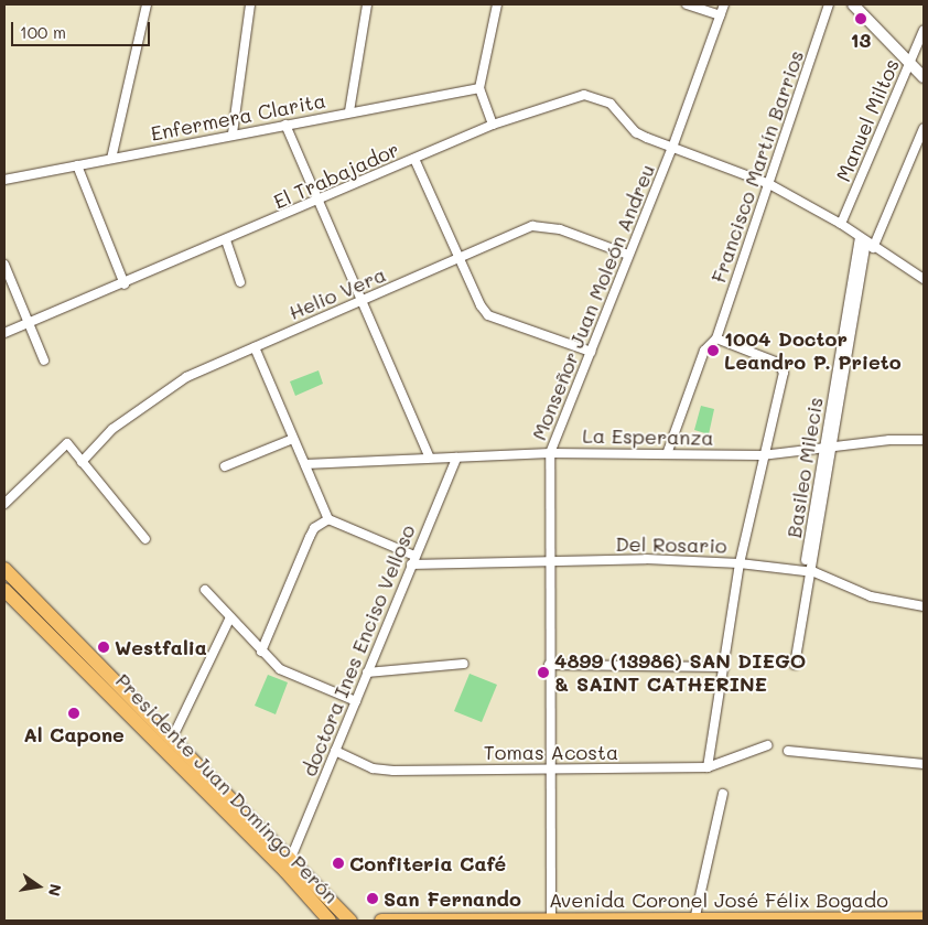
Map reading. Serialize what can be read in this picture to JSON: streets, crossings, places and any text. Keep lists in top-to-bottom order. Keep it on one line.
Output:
{"streets":{"main road":["Presidente Juan Domingo Perón","Avenida Coronel José Félix Bogado"],"street":["Enfermera Clarita","Manuel Miltos","Francisco Martín Barrios","El Trabajador","Helio Vera","Monseñor Juan Moleón Andreu","La Esperanza","Basileo Milecis","Del Rosario","doctora Ines Enciso Velloso","Tomas Acosta"]},"crossings":[["Manuel Miltos","El Trabajador"],["Francisco Martín Barrios","El Trabajador"],["Francisco Martín Barrios","La Esperanza"],["El Trabajador","Monseñor Juan Moleón Andreu"],["El Trabajador","Basileo Milecis"],["Helio Vera","Monseñor Juan Moleón Andreu"],["Monseñor Juan Moleón Andreu","La Esperanza"],["Monseñor Juan Moleón Andreu","Del Rosario"],["Monseñor Juan Moleón Andreu","Tomas Acosta"],["Monseñor Juan Moleón Andreu","Avenida Coronel José Félix Bogado"],["La Esperanza","Basileo Milecis"],["La Esperanza","doctora Ines Enciso Velloso"],["Basileo Milecis","Del Rosario"],["Del Rosario","doctora Ines Enciso Velloso"],["doctora Ines Enciso Velloso","Tomas Acosta"],["doctora Ines Enciso Velloso","Presidente Juan Domingo Perón"]],"places":["13","1004 Doctor Leandro P. Prieto","Westfalia","4899 (13986) SAN DIEGO & SAINT CATHERINE","Al Capone","Confiteria Café","San Fernando"],"scale_bar":"100 m","north":"right"}
